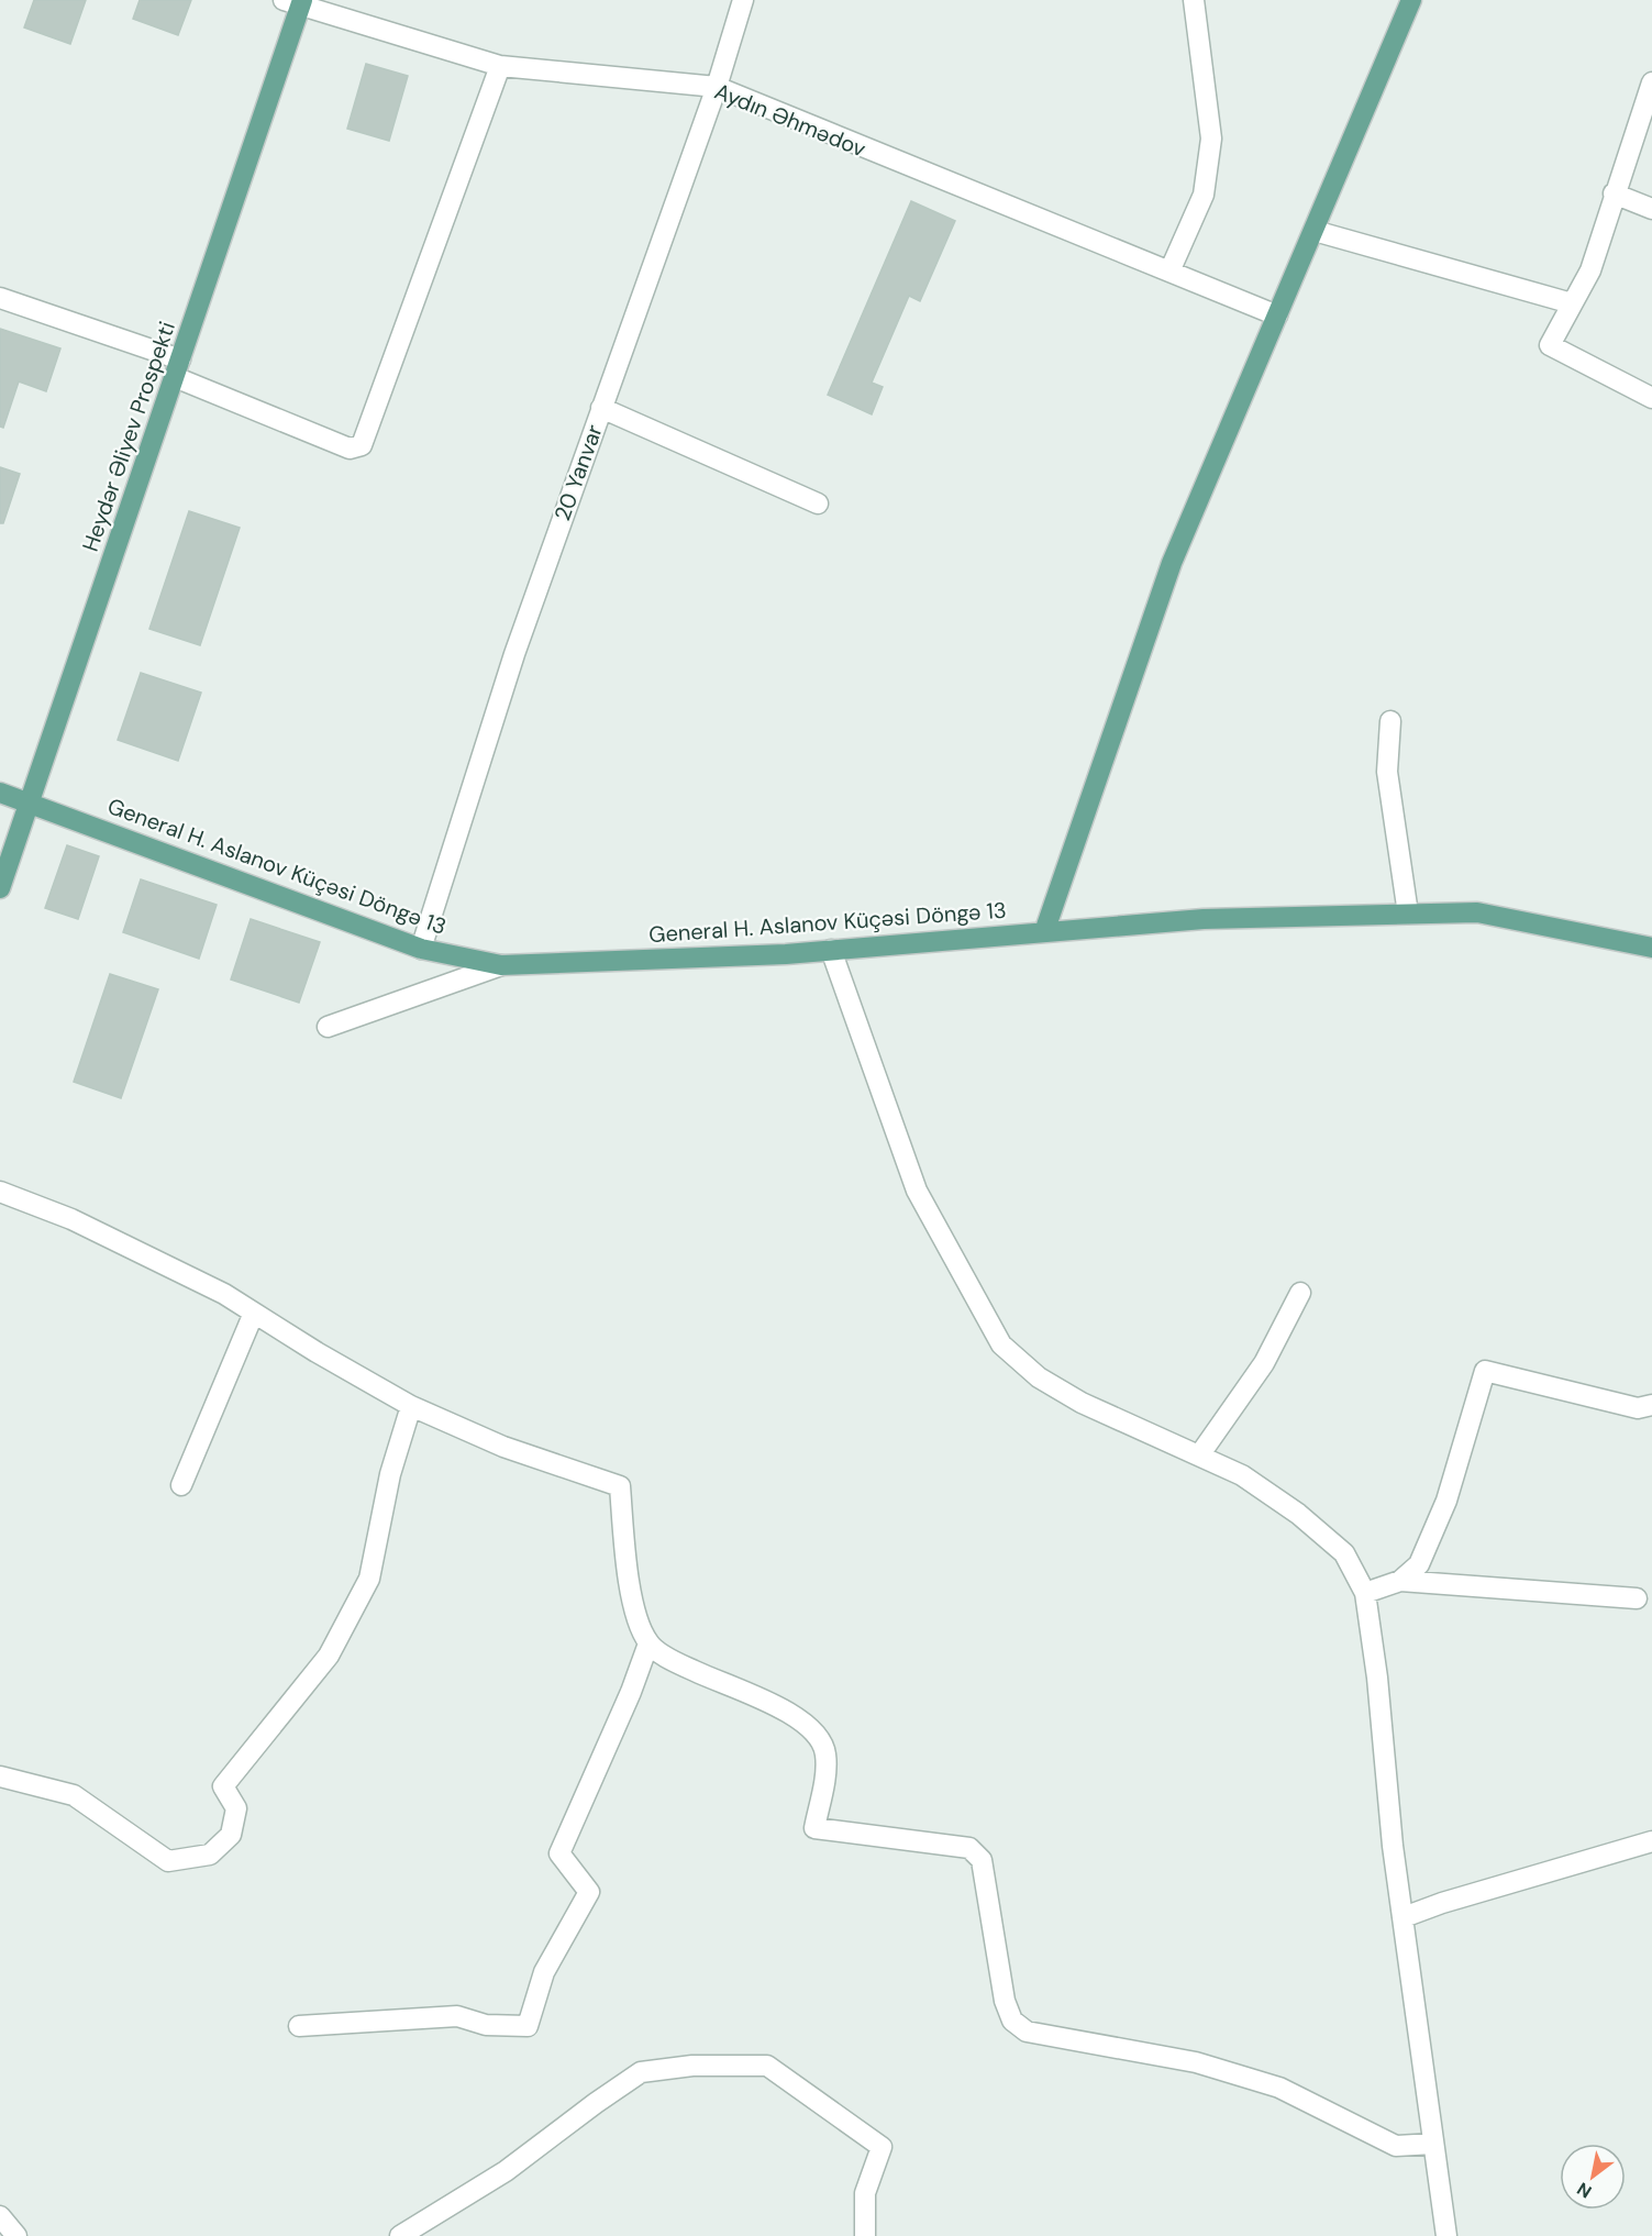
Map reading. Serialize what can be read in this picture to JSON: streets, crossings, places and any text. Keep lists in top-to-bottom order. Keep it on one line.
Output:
{"streets":{"main road":["Heydər Əliyev Prospekti","General H. Aslanov Küçəsi Döngə 13"],"street":["Aydın Əhmədov","20 Yanvar"]},"crossings":[["Aydın Əhmədov","Heydər Əliyev Prospekti"],["Aydın Əhmədov","20 Yanvar"],["Heydər Əliyev Prospekti","General H. Aslanov Küçəsi Döngə 13"],["20 Yanvar","General H. Aslanov Küçəsi Döngə 13"]],"north":"bottom left"}
